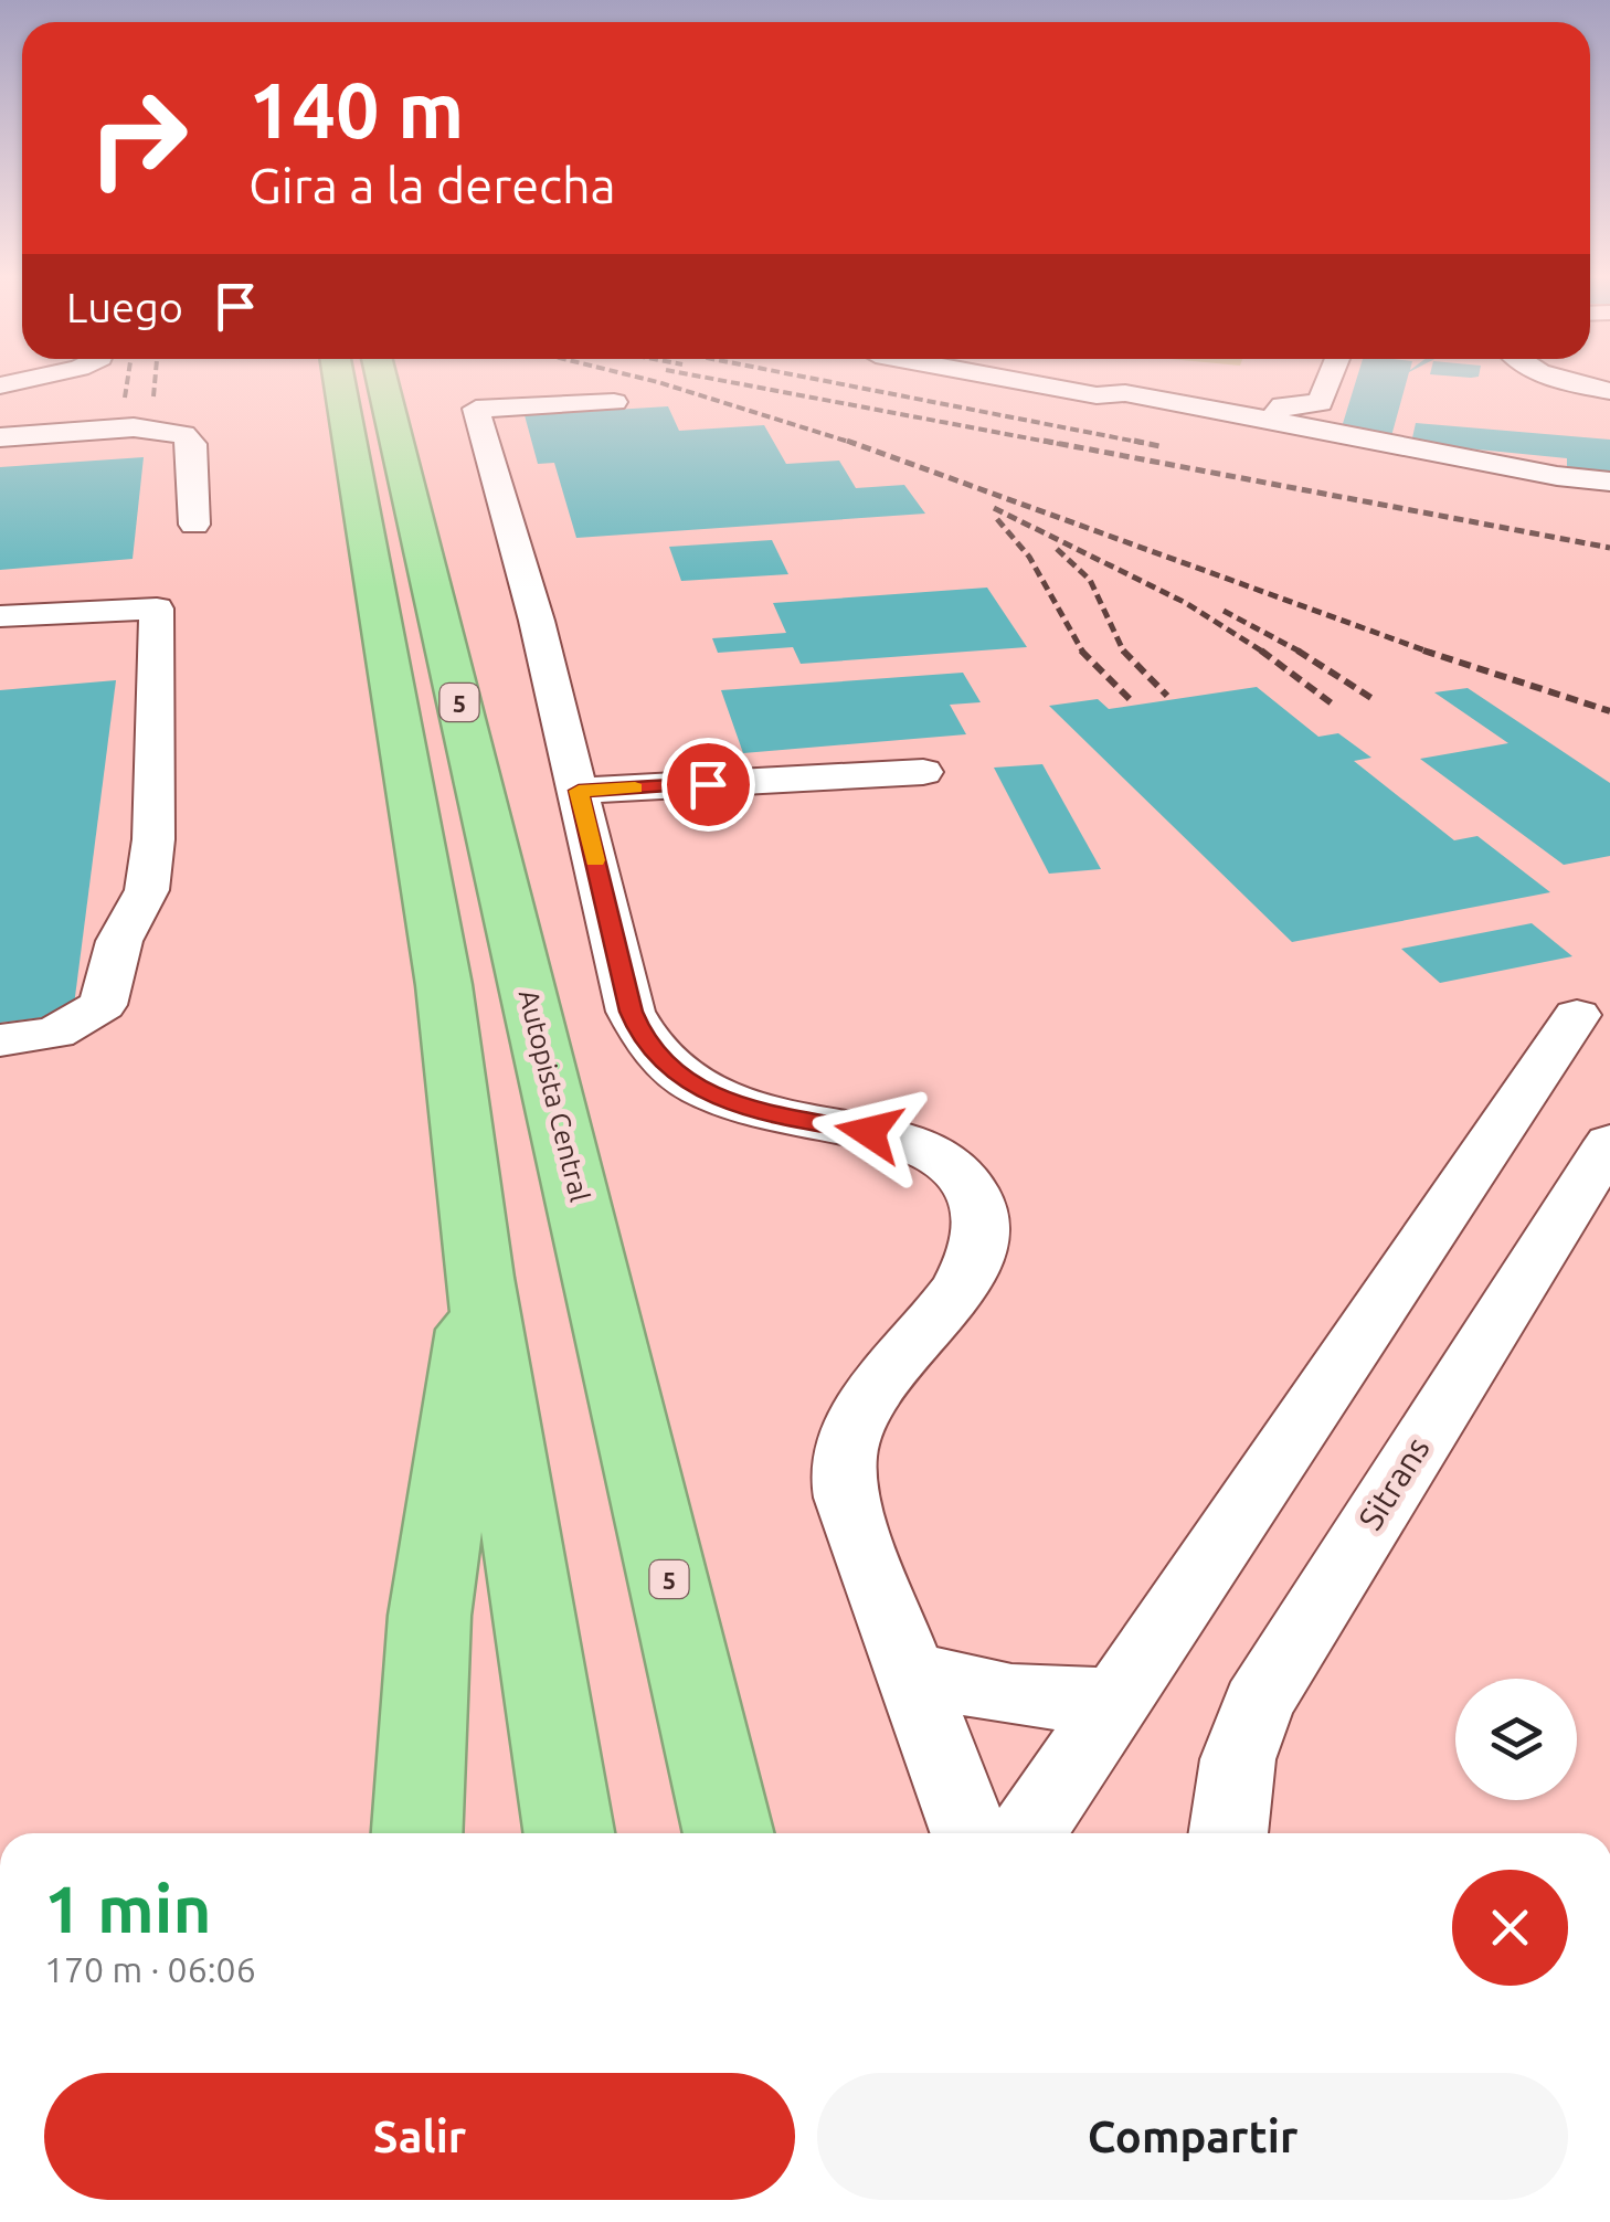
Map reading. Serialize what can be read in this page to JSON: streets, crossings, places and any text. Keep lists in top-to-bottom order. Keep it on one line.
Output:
{"streets":{"highway":["5","Autopista Central"],"street":["Sitrans"]},"page":{"turn":["140 m","Gira a la derecha"],"then":"Luego","heading":["1 min","170 m · 06:06"],"buttons":["Salir","Compartir"]}}
